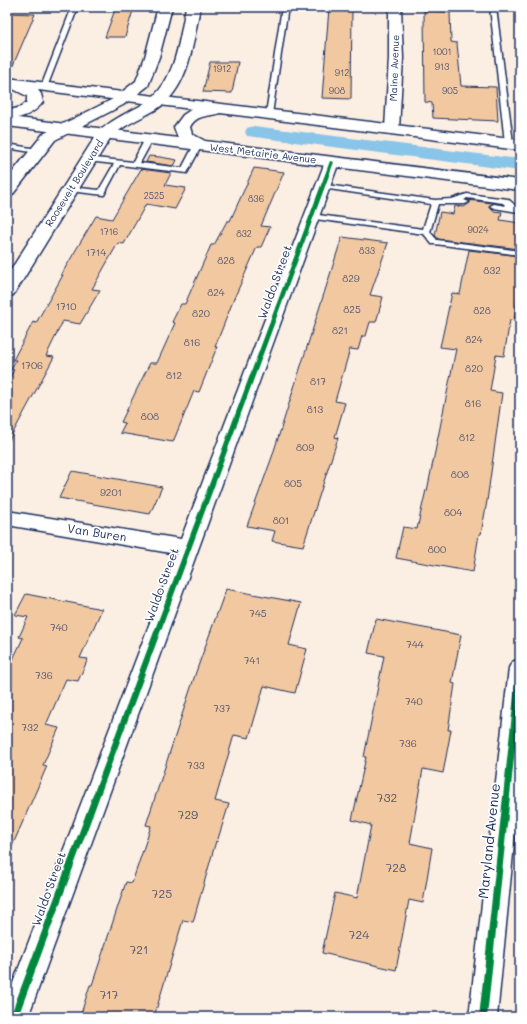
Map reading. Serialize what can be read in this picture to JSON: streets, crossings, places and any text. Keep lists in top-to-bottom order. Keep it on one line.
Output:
{"streets":{"main road":["West Metairie Avenue","Roosevelt Boulevard"],"street":["Maine Avenue","Waldo Street","Van Buren","Maryland Avenue"]},"crossings":[["West Metairie Avenue","Roosevelt Boulevard"],["West Metairie Avenue","Waldo Street"],["Waldo Street","Van Buren"]],"house_numbers":["1001","913","1912","912","908","905","2525","836","9024","1716","832","833","1714","828","832","829","824","1710","825","828","820","821","824","816","1706","820","812","817","816","813","808","812","809","808","805","9201","804","801","800","745","740","744","741","736","740","737","732","736","733","732","729","728","725","724","721","717"]}
